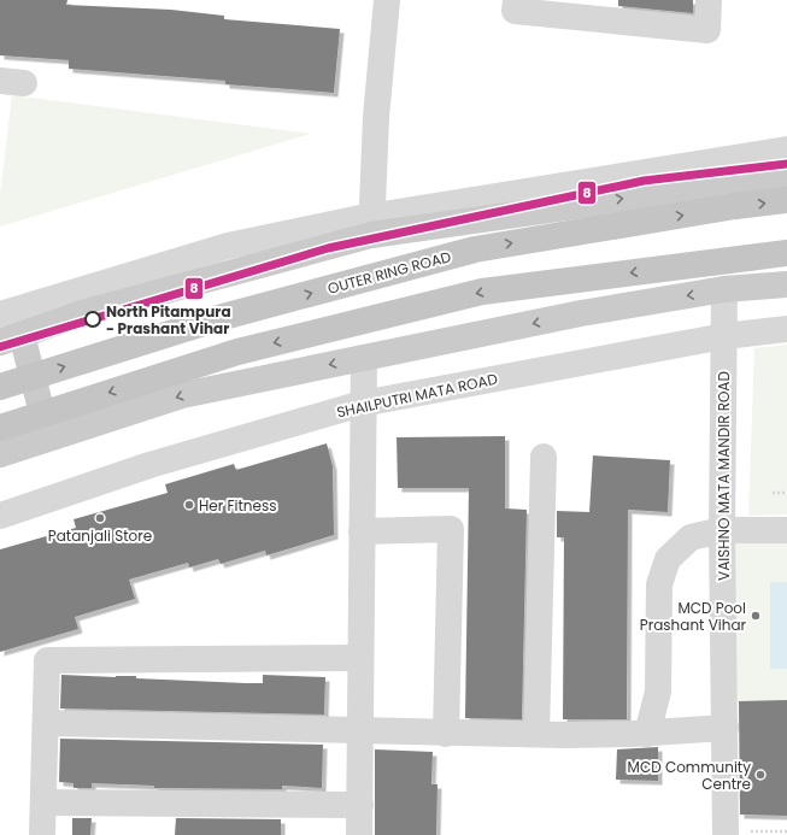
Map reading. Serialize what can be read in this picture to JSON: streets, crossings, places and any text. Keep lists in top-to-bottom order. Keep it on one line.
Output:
{"streets":{"highway":["OUTER RING ROAD"],"street":["SHAILPUTRI MATA ROAD","VAISHNO MATA MANDIR ROAD"]},"crossings":[["SHAILPUTRI MATA ROAD","VAISHNO MATA MANDIR ROAD"]],"places":["North Pitampura - Prashant Vihar","Her Fitness","Patanjali Store","MCD Pool Prashant Vihar","MCD Community Centre"],"lines":["transit line 8"]}
